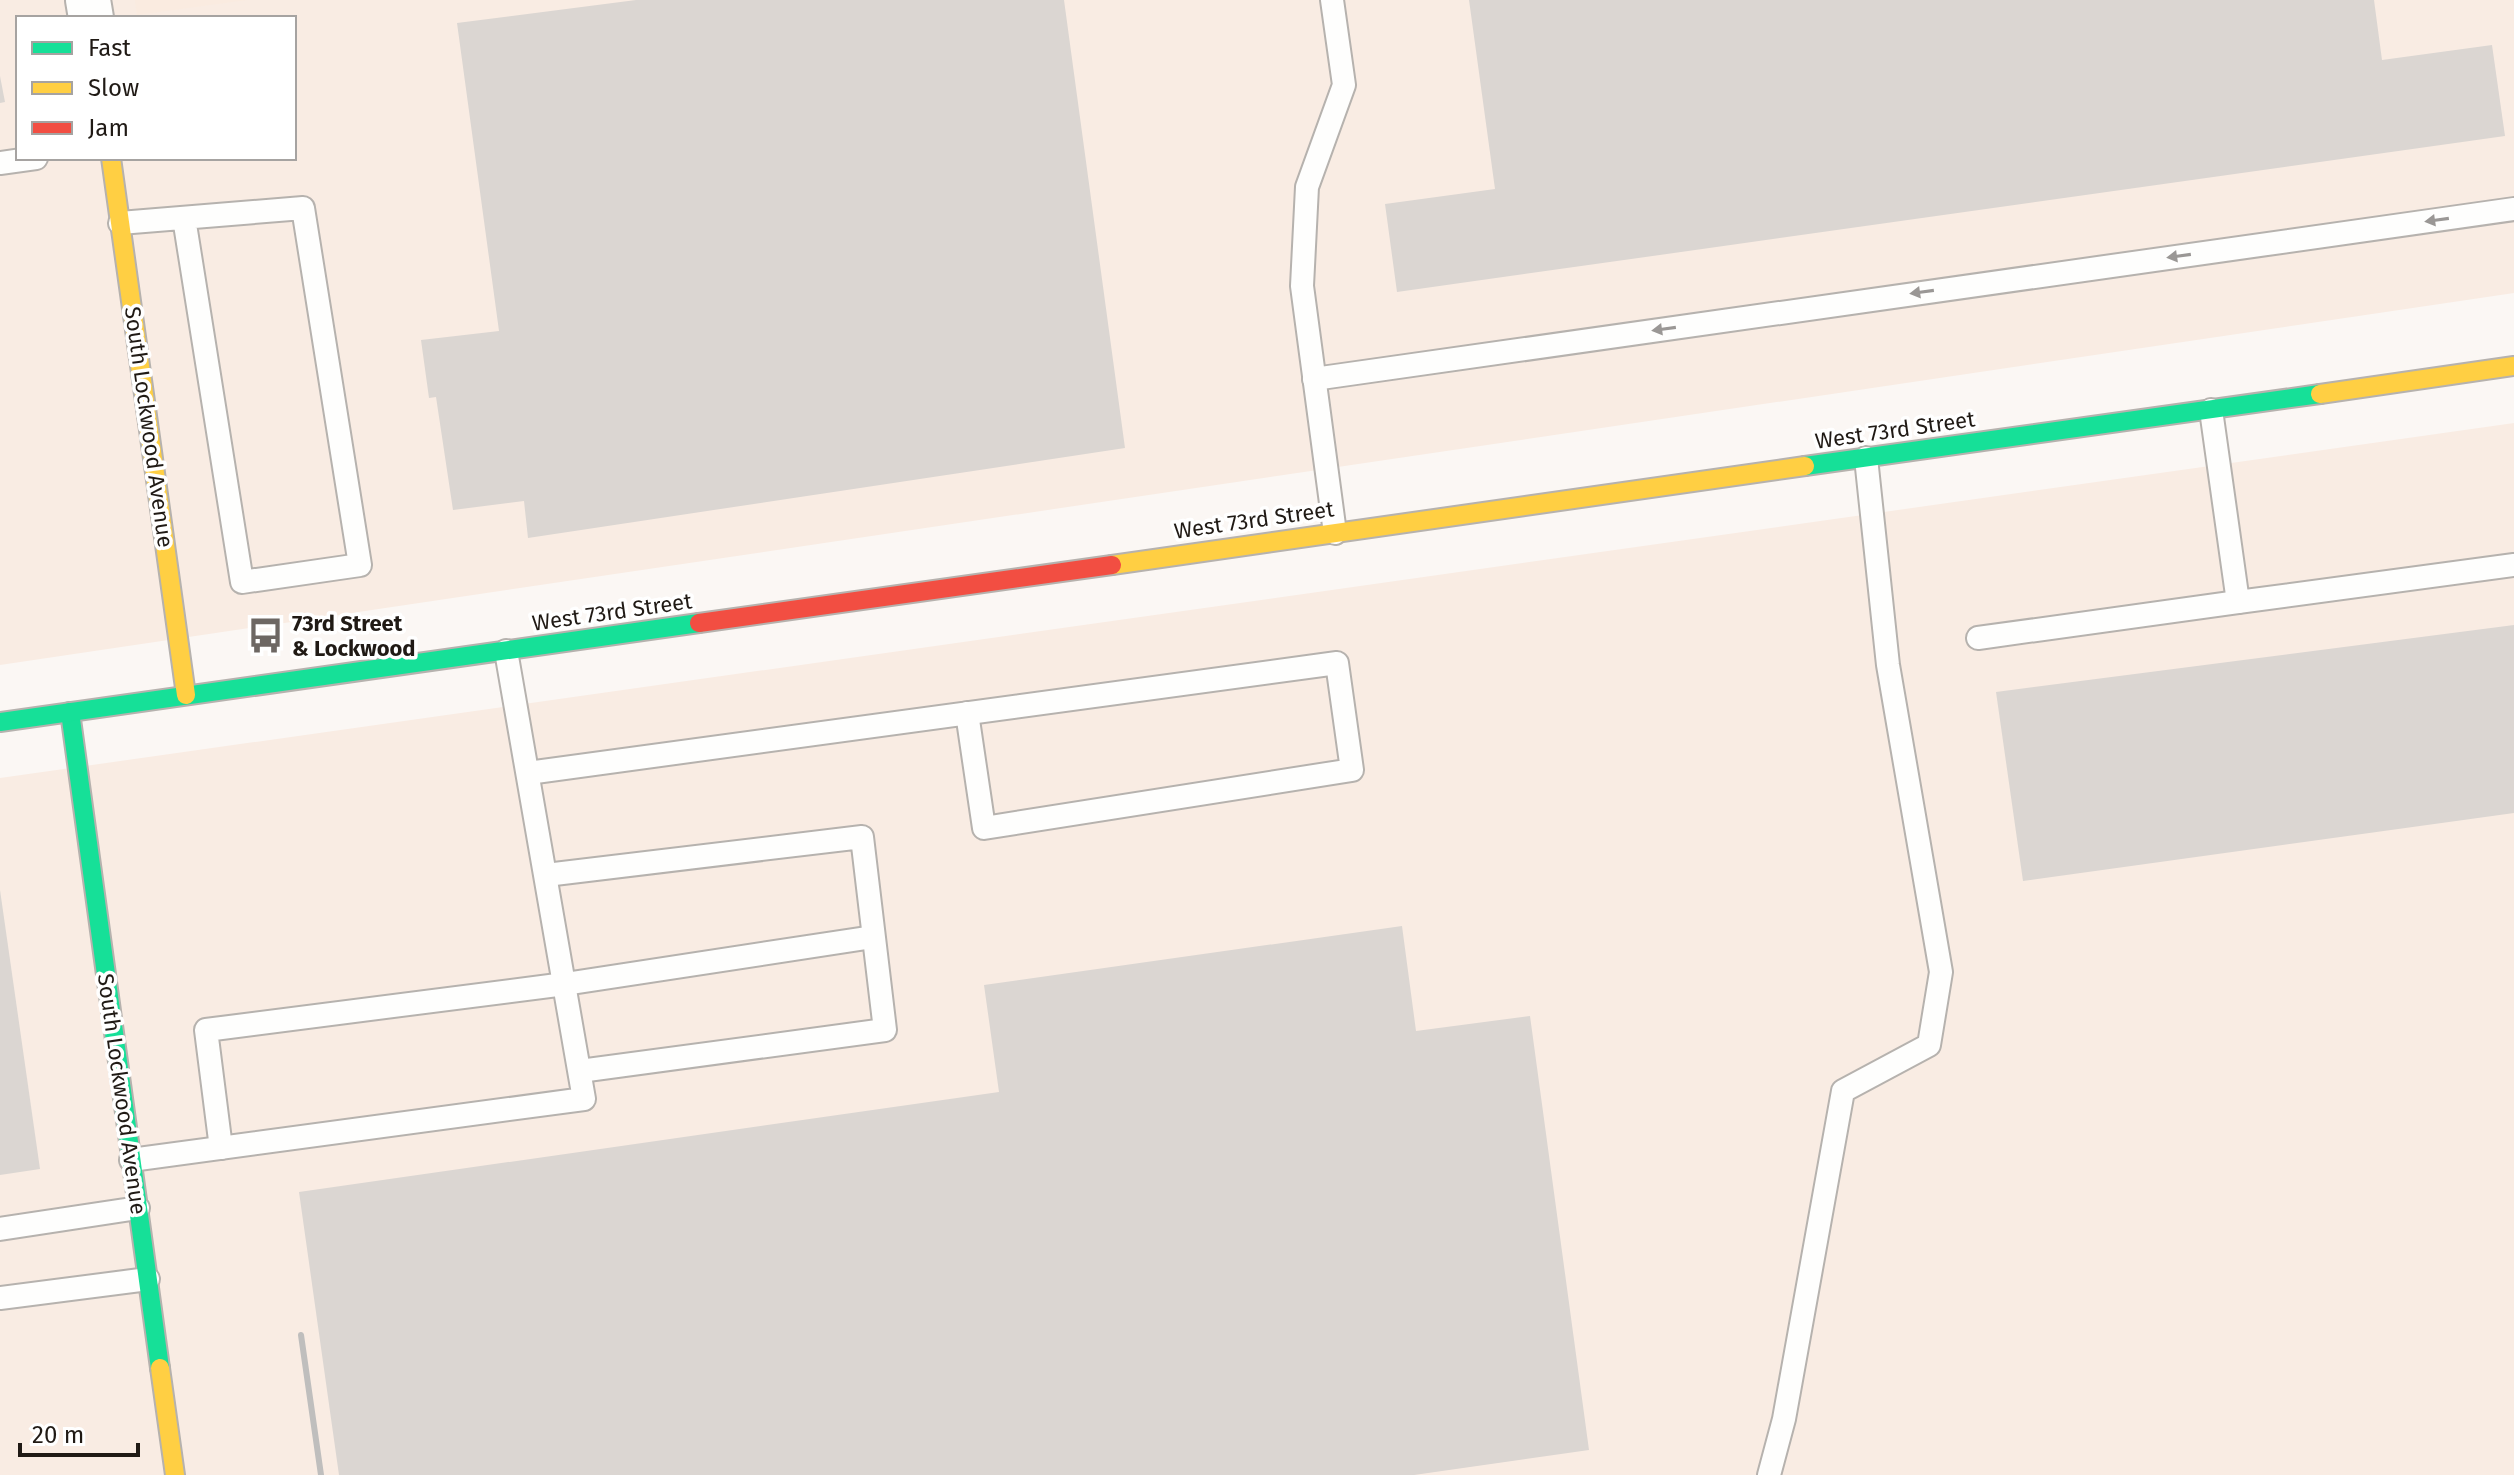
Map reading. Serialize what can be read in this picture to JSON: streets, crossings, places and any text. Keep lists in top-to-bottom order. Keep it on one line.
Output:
{"streets":{"street":["South Lockwood Avenue","West 73rd Street"]},"crossings":[["South Lockwood Avenue","West 73rd Street"]],"places":{"bus stop":["73rd Street & Lockwood"]},"legend":["Fast","Slow","Jam"],"scale_bar":"20 m"}
